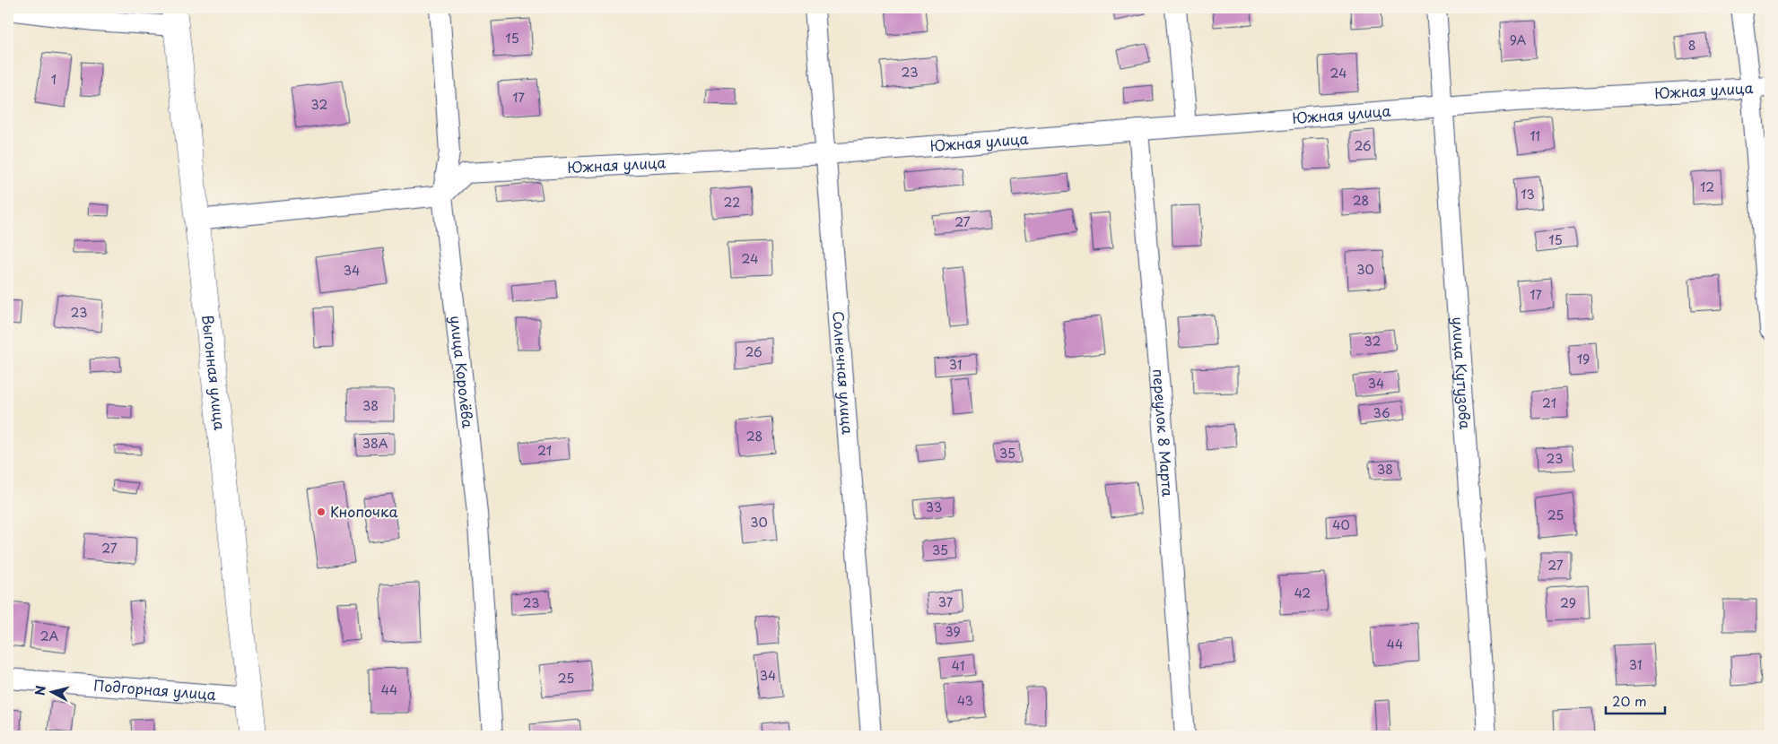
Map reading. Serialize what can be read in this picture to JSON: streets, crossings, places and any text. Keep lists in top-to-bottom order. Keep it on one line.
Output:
{"streets":{"street":["Южная улица","Выгонная улица","улица Королёва","Солнечная улица","улица Кутузова","переулок 8 Марта","Подгорная улица"]},"crossings":[["Южная улица","улица Королёва"],["Южная улица","Солнечная улица"],["Южная улица","улица Кутузова"],["Южная улица","переулок 8 Марта"],["Выгонная улица","Подгорная улица"]],"places":["Кнопочка"],"house_numbers":["15","9А","8","23","24","1","17","32","11","26","12","13","28","22","27","15","24","30","34","17","23","32","26","19","31","34","21","38","36","28","38А","21","35","23","38","33","25","30","40","27","35","27","42","37","23","29","39","2А","44","31","41","34","25","44","43"],"scale_bar":"20 m","north":"left"}
